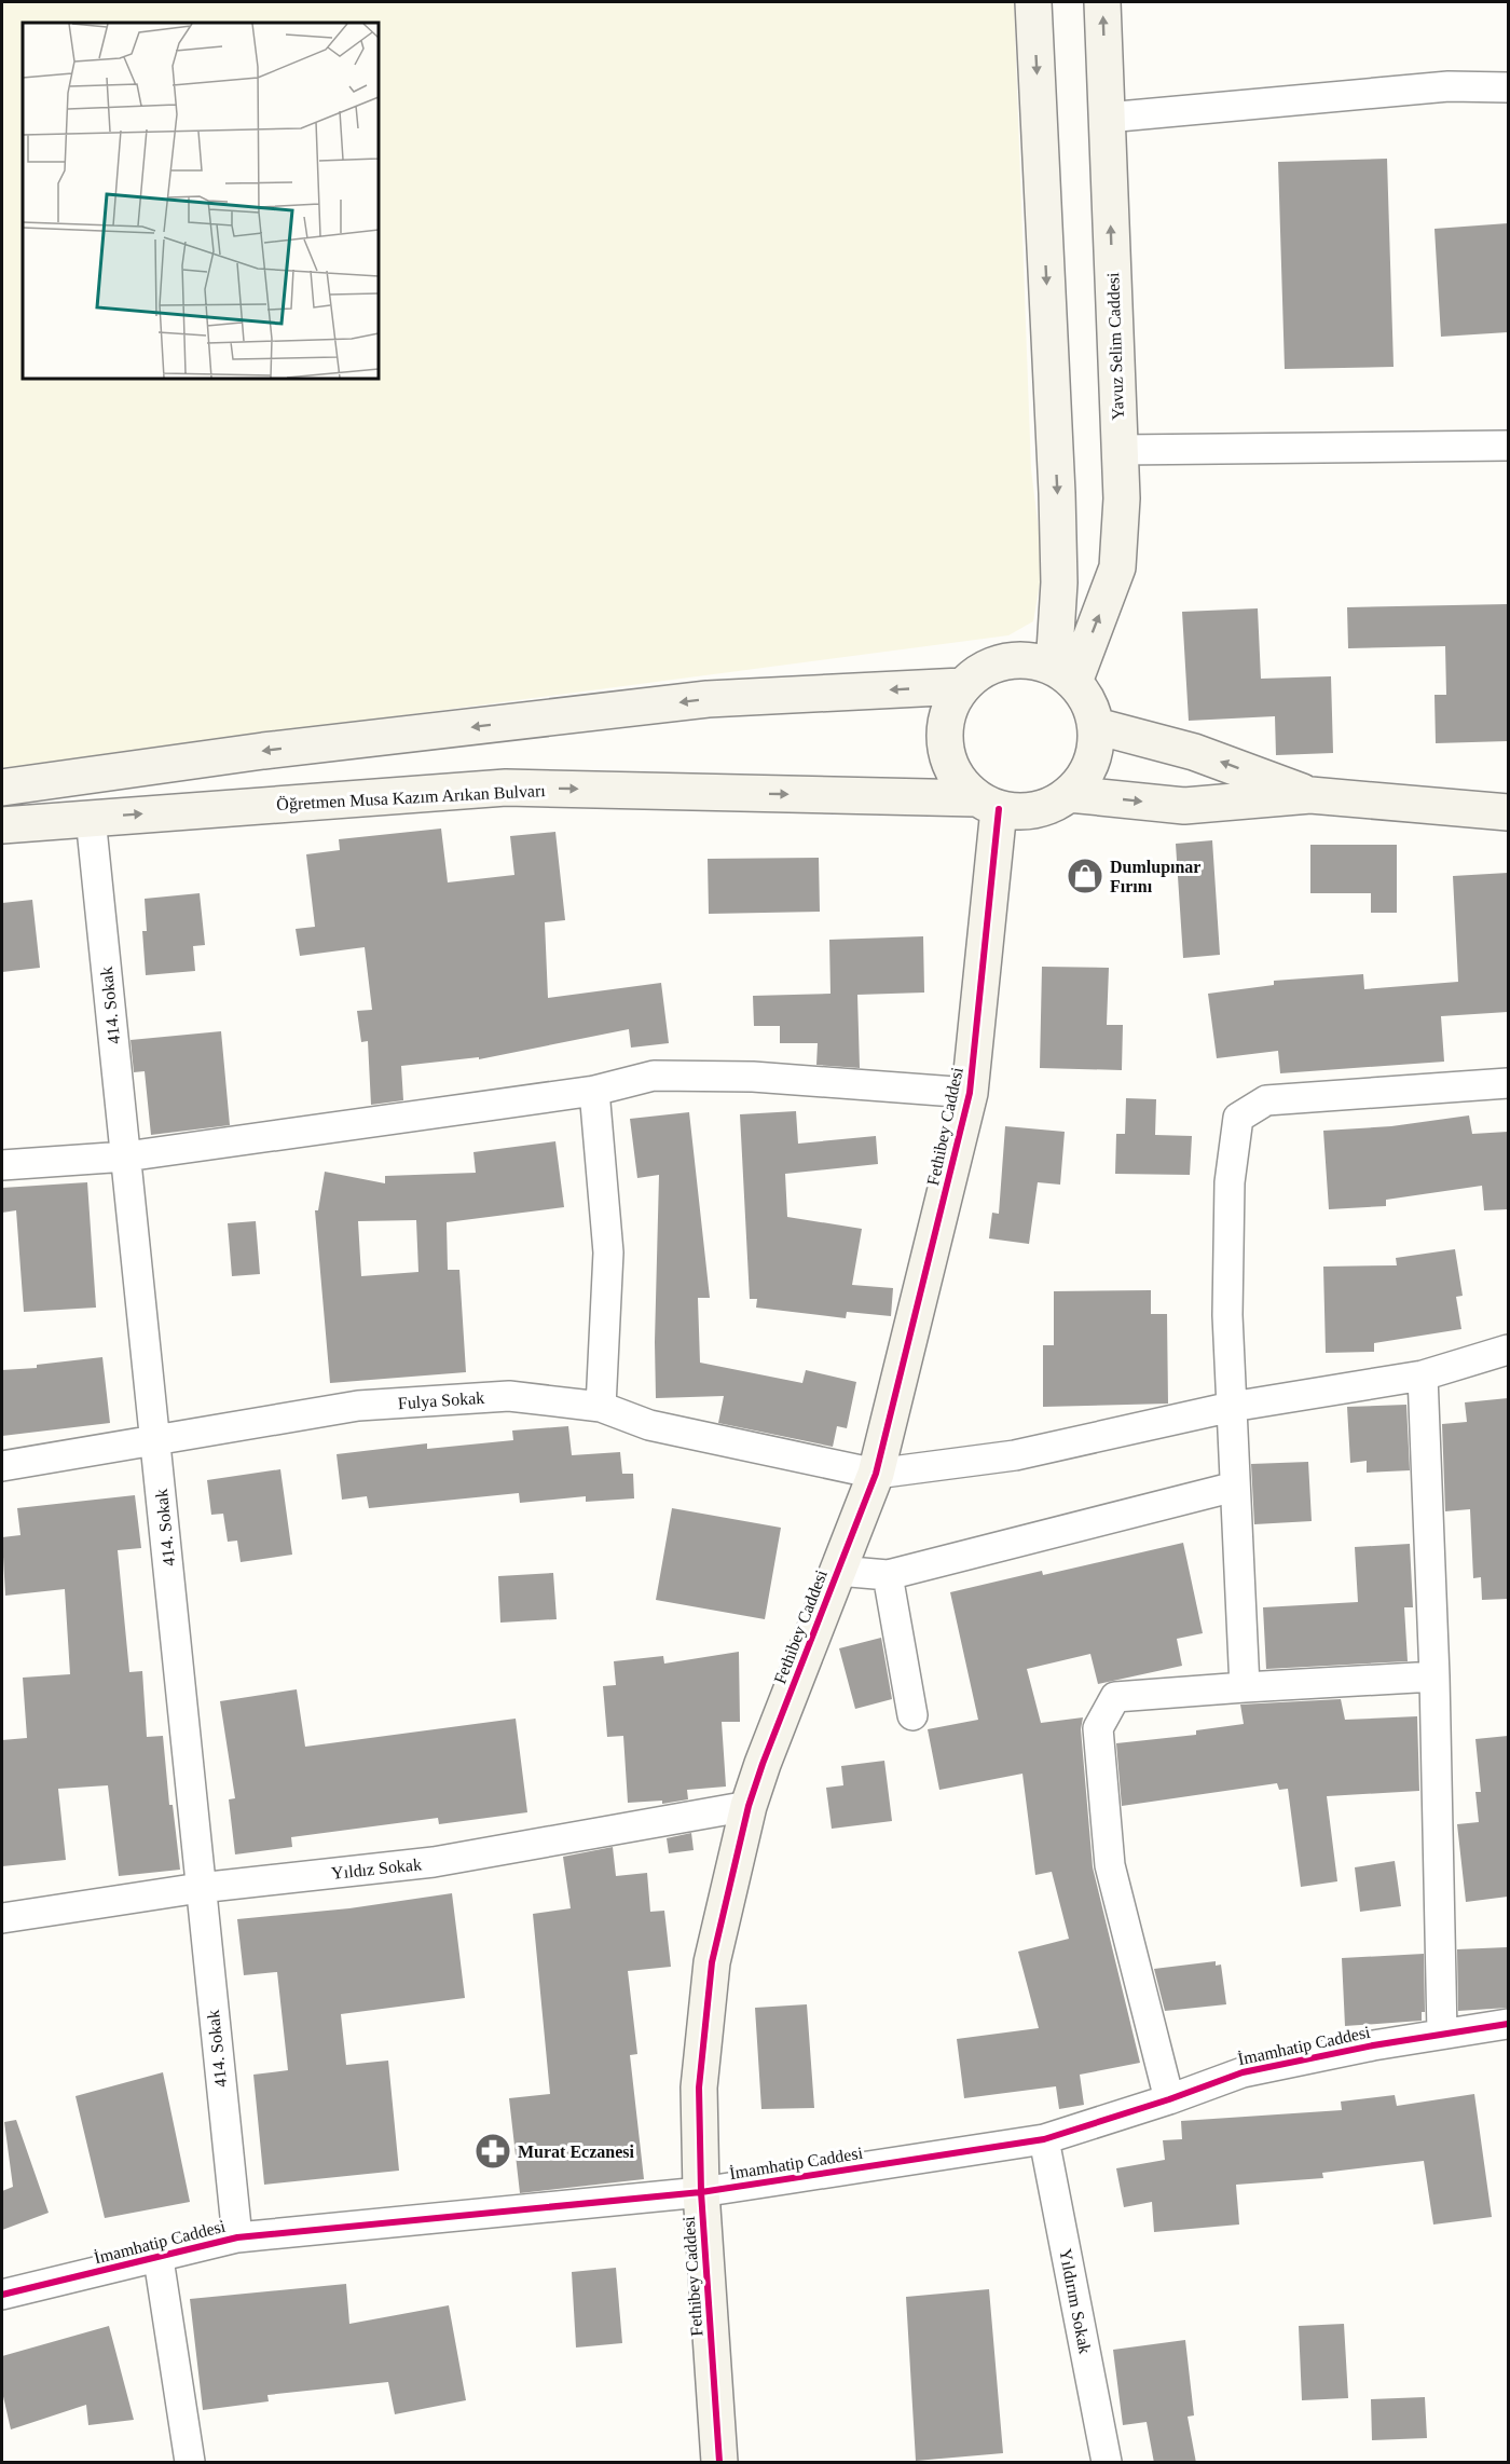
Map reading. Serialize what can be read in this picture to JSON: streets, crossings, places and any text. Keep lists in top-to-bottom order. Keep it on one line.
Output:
{"streets":{"street":["Yavuz Selim Caddesi","Öğretmen Musa Kazım Arıkan Bulvarı","414. Sokak","Fethibey Caddesi","Fulya Sokak","Yıldız Sokak","İmamhatip Caddesi","Yıldırım Sokak"]},"crossings":[["Yavuz Selim Caddesi","Öğretmen Musa Kazım Arıkan Bulvarı"],["Yavuz Selim Caddesi","Fethibey Caddesi"],["Öğretmen Musa Kazım Arıkan Bulvarı","414. Sokak"],["Öğretmen Musa Kazım Arıkan Bulvarı","Fethibey Caddesi"],["414. Sokak","Fulya Sokak"],["414. Sokak","Yıldız Sokak"],["414. Sokak","İmamhatip Caddesi"],["Fethibey Caddesi","Fulya Sokak"],["Fethibey Caddesi","Yıldız Sokak"],["Fethibey Caddesi","İmamhatip Caddesi"],["İmamhatip Caddesi","Yıldırım Sokak"]],"places":{"shop":["Dumlupınar Fırını"],"pharmacy":["Murat Eczanesi"]}}
